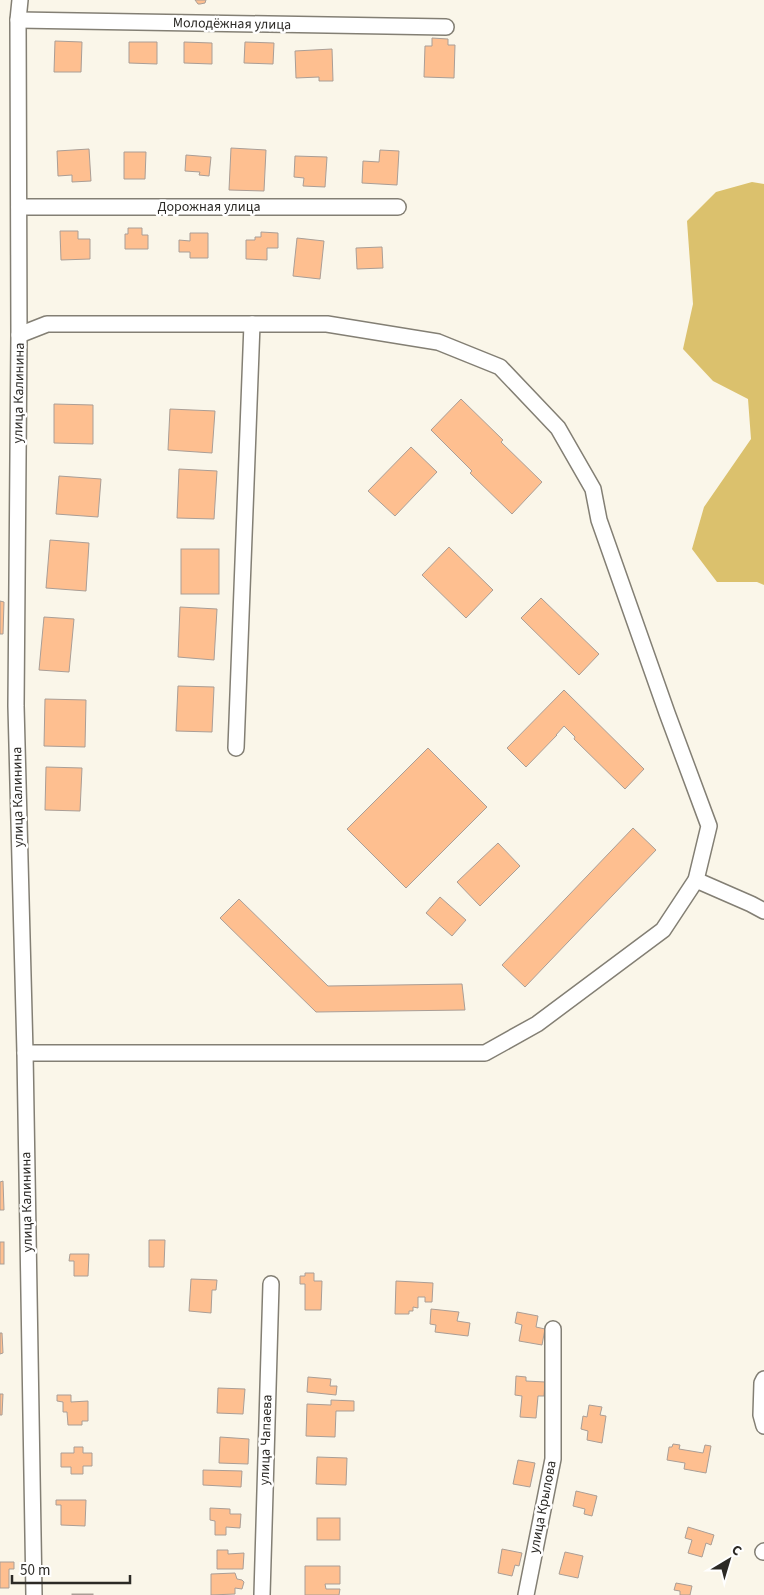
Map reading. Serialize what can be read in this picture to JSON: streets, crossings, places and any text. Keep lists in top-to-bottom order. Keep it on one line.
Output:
{"streets":{"street":["Молодёжная улица","Дорожная улица","улица Калинина","улица Чапаева","улица Крылова"]},"crossings":[["Молодёжная улица","улица Калинина"],["Дорожная улица","улица Калинина"]],"scale_bar":"50 m","north":"top right"}
